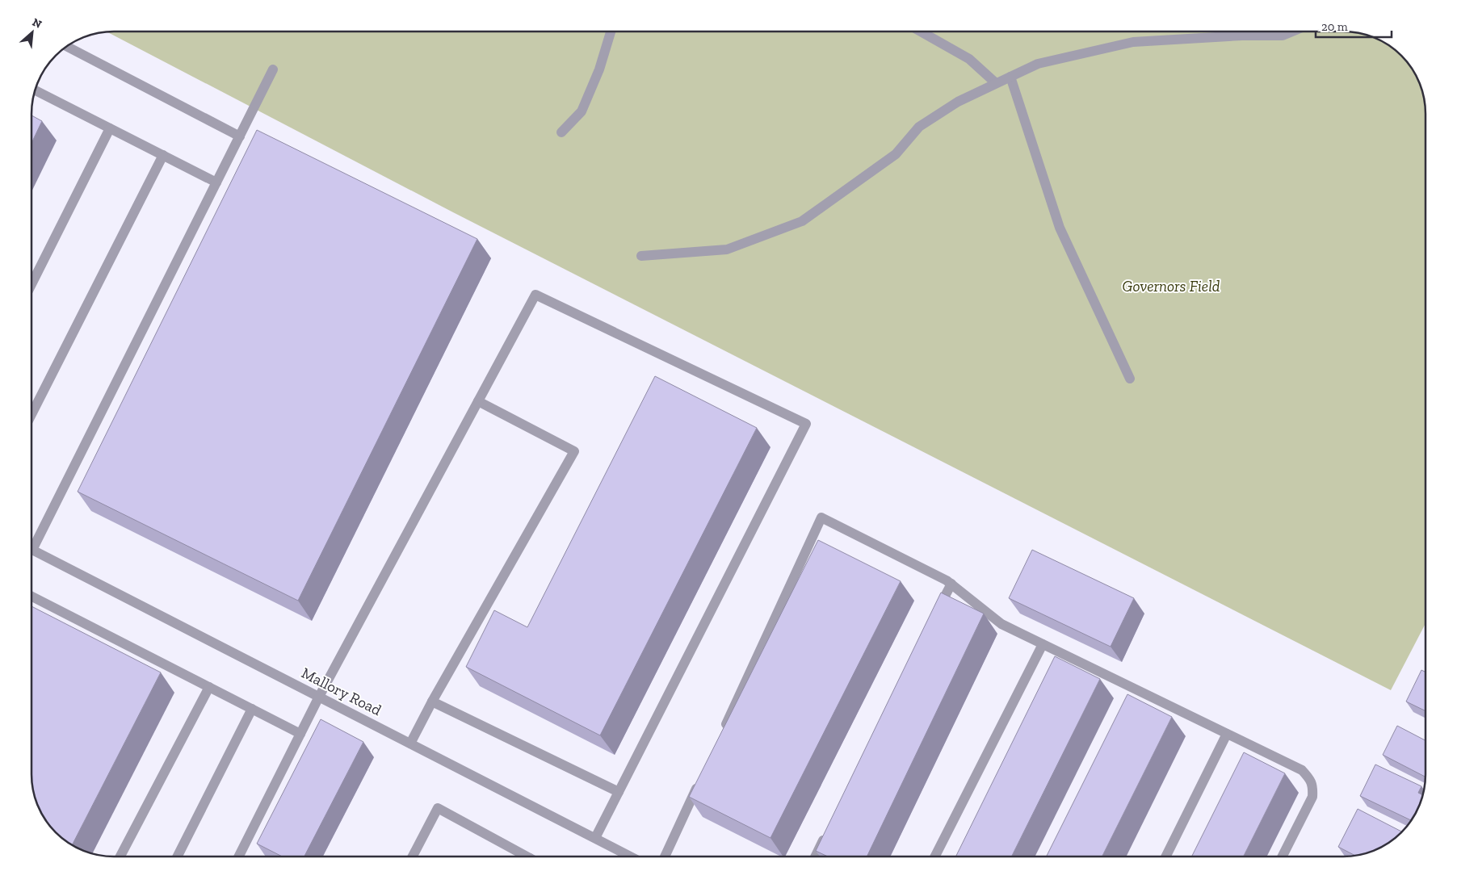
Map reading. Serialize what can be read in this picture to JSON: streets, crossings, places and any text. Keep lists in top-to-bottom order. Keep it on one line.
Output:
{"streets":{"street":["Mallory Road"]},"parks":["Governors Field"],"scale_bar":"20 m","north":"top right"}
